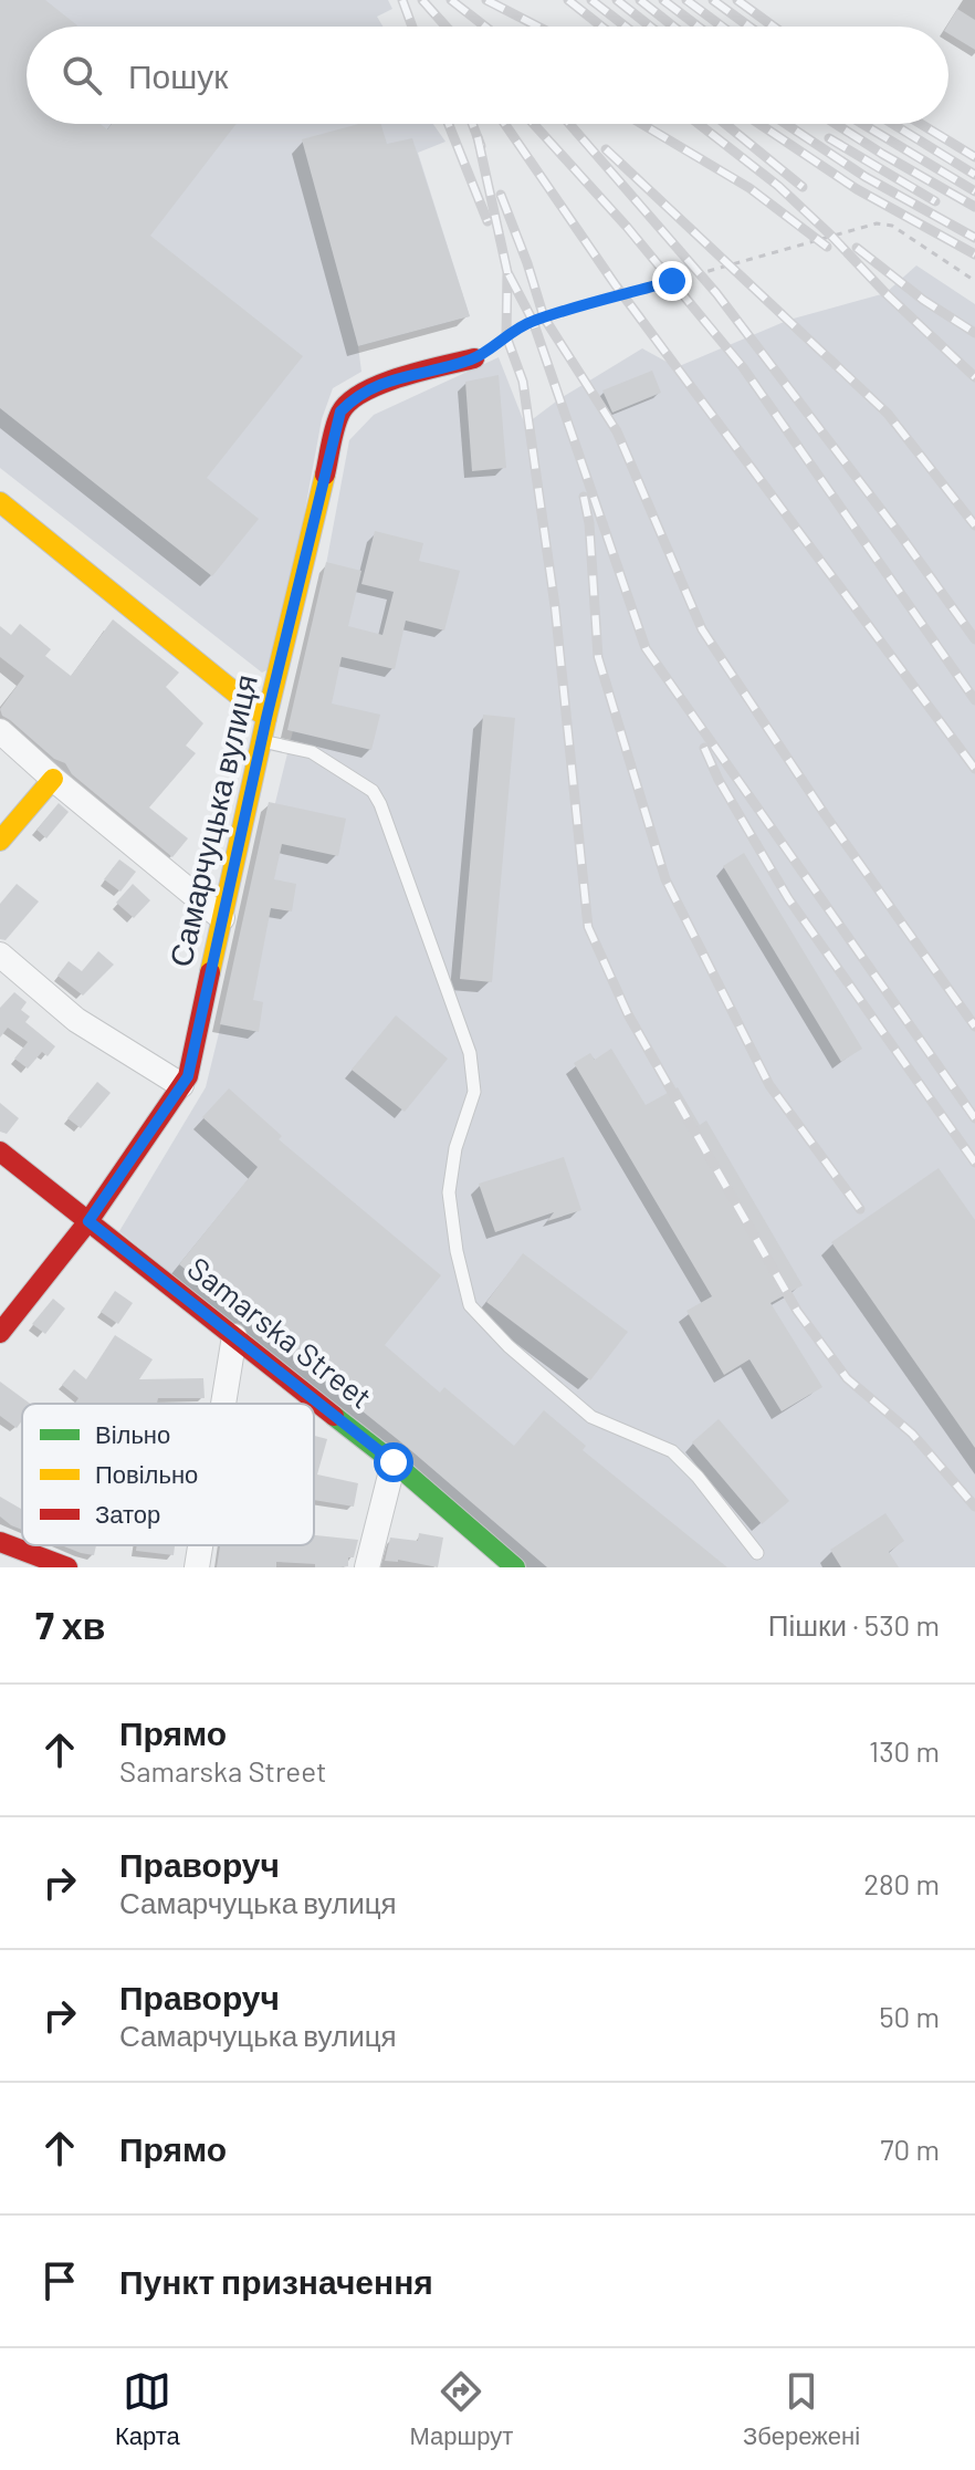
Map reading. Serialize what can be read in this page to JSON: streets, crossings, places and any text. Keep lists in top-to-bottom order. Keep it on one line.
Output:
{"streets":{"street":["Самарчуцька вулиця","Samarska Street"]},"crossings":[["Самарчуцька вулиця","Samarska Street"]],"legend":["Вільно","Повільно","Затор"],"page":{"search":"Пошук","heading":["7 хв","Пішки · 530 m"],"list":[["Прямо","Samarska Street","130 m"],["Праворуч","Самарчуцька вулиця","280 m"],["Праворуч","Самарчуцька вулиця","50 m"],["Прямо","70 m"],"Пункт призначення"],"nav":["Карта","Маршрут","Збережені"]}}
